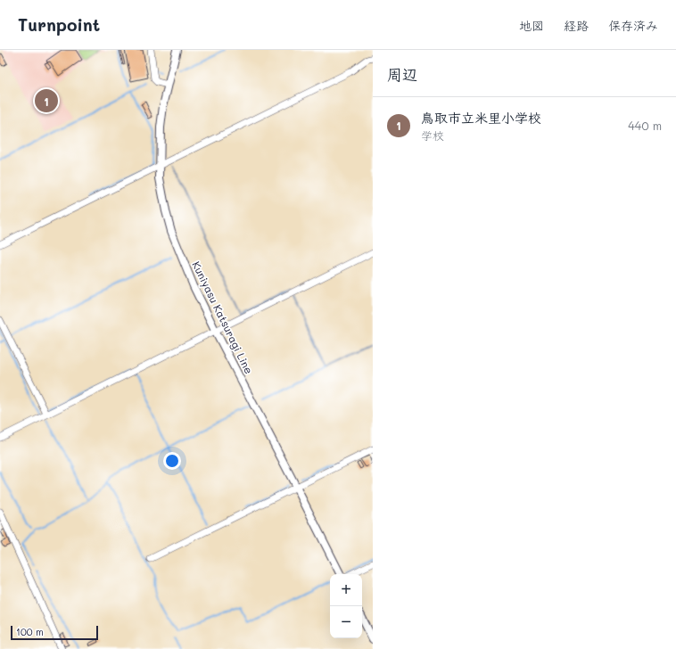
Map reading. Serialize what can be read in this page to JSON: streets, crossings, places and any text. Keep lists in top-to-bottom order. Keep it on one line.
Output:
{"streets":{"main road":["Kuniyasu Katsuragi Line"]},"scale_bar":"100 m","page":{"header":"Turnpoint","nav":["地図","経路","保存済み"],"heading":"周辺","pins":"1","list":[{"mark":"1","name":"鳥取市立米里小学校","note":"学校","value":"440 m"}],"map_buttons":["+","−"],"scale":"100 m"}}
